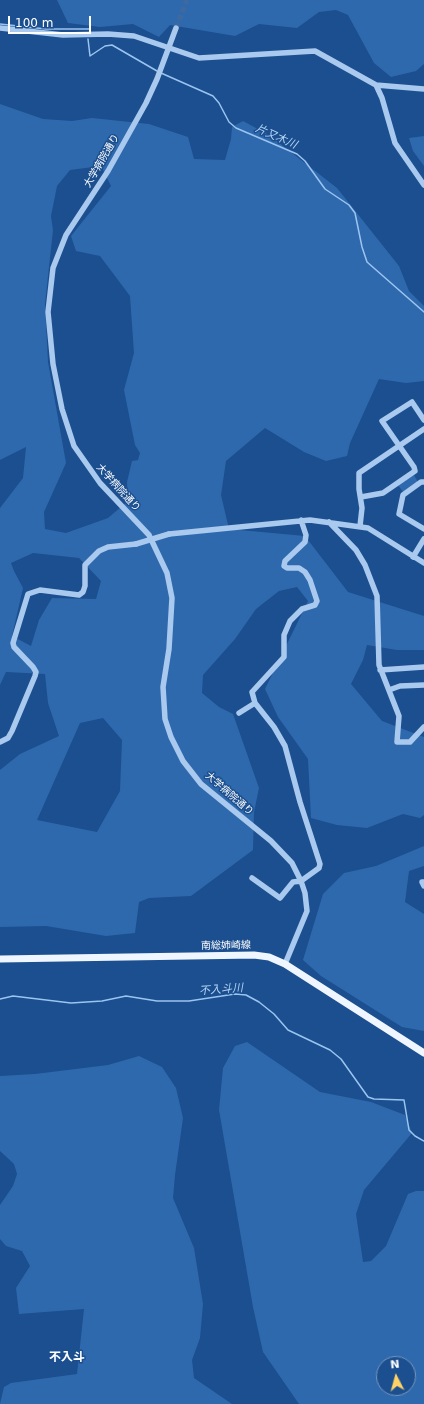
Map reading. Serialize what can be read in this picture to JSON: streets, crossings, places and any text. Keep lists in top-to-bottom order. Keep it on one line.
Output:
{"streets":{"main road":["南総姉崎線"],"street":["大学病院通り"]},"crossings":[["大学病院通り","南総姉崎線"]],"districts":["不入斗"],"water":["片又木川","不入斗川"],"scale_bar":"100 m","north":"top"}
